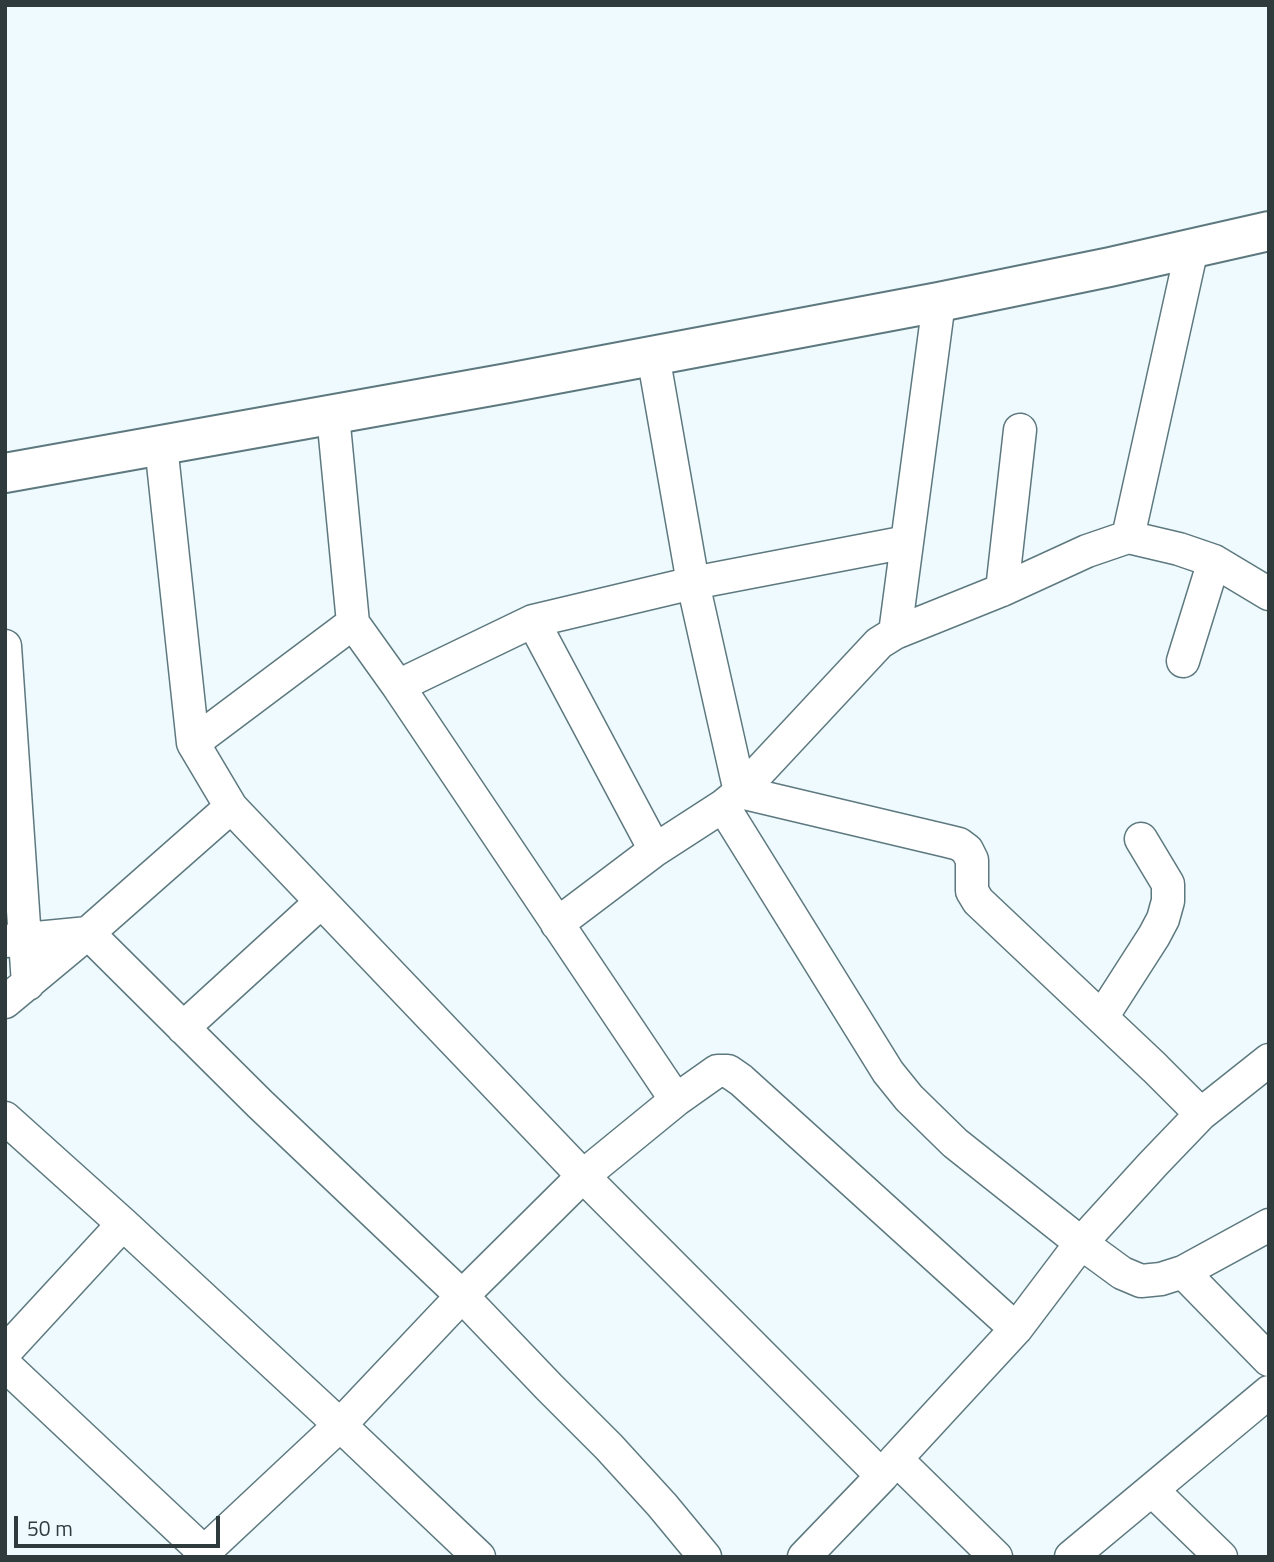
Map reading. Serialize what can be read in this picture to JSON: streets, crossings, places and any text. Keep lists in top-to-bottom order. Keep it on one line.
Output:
{"scale_bar":"50 m"}
